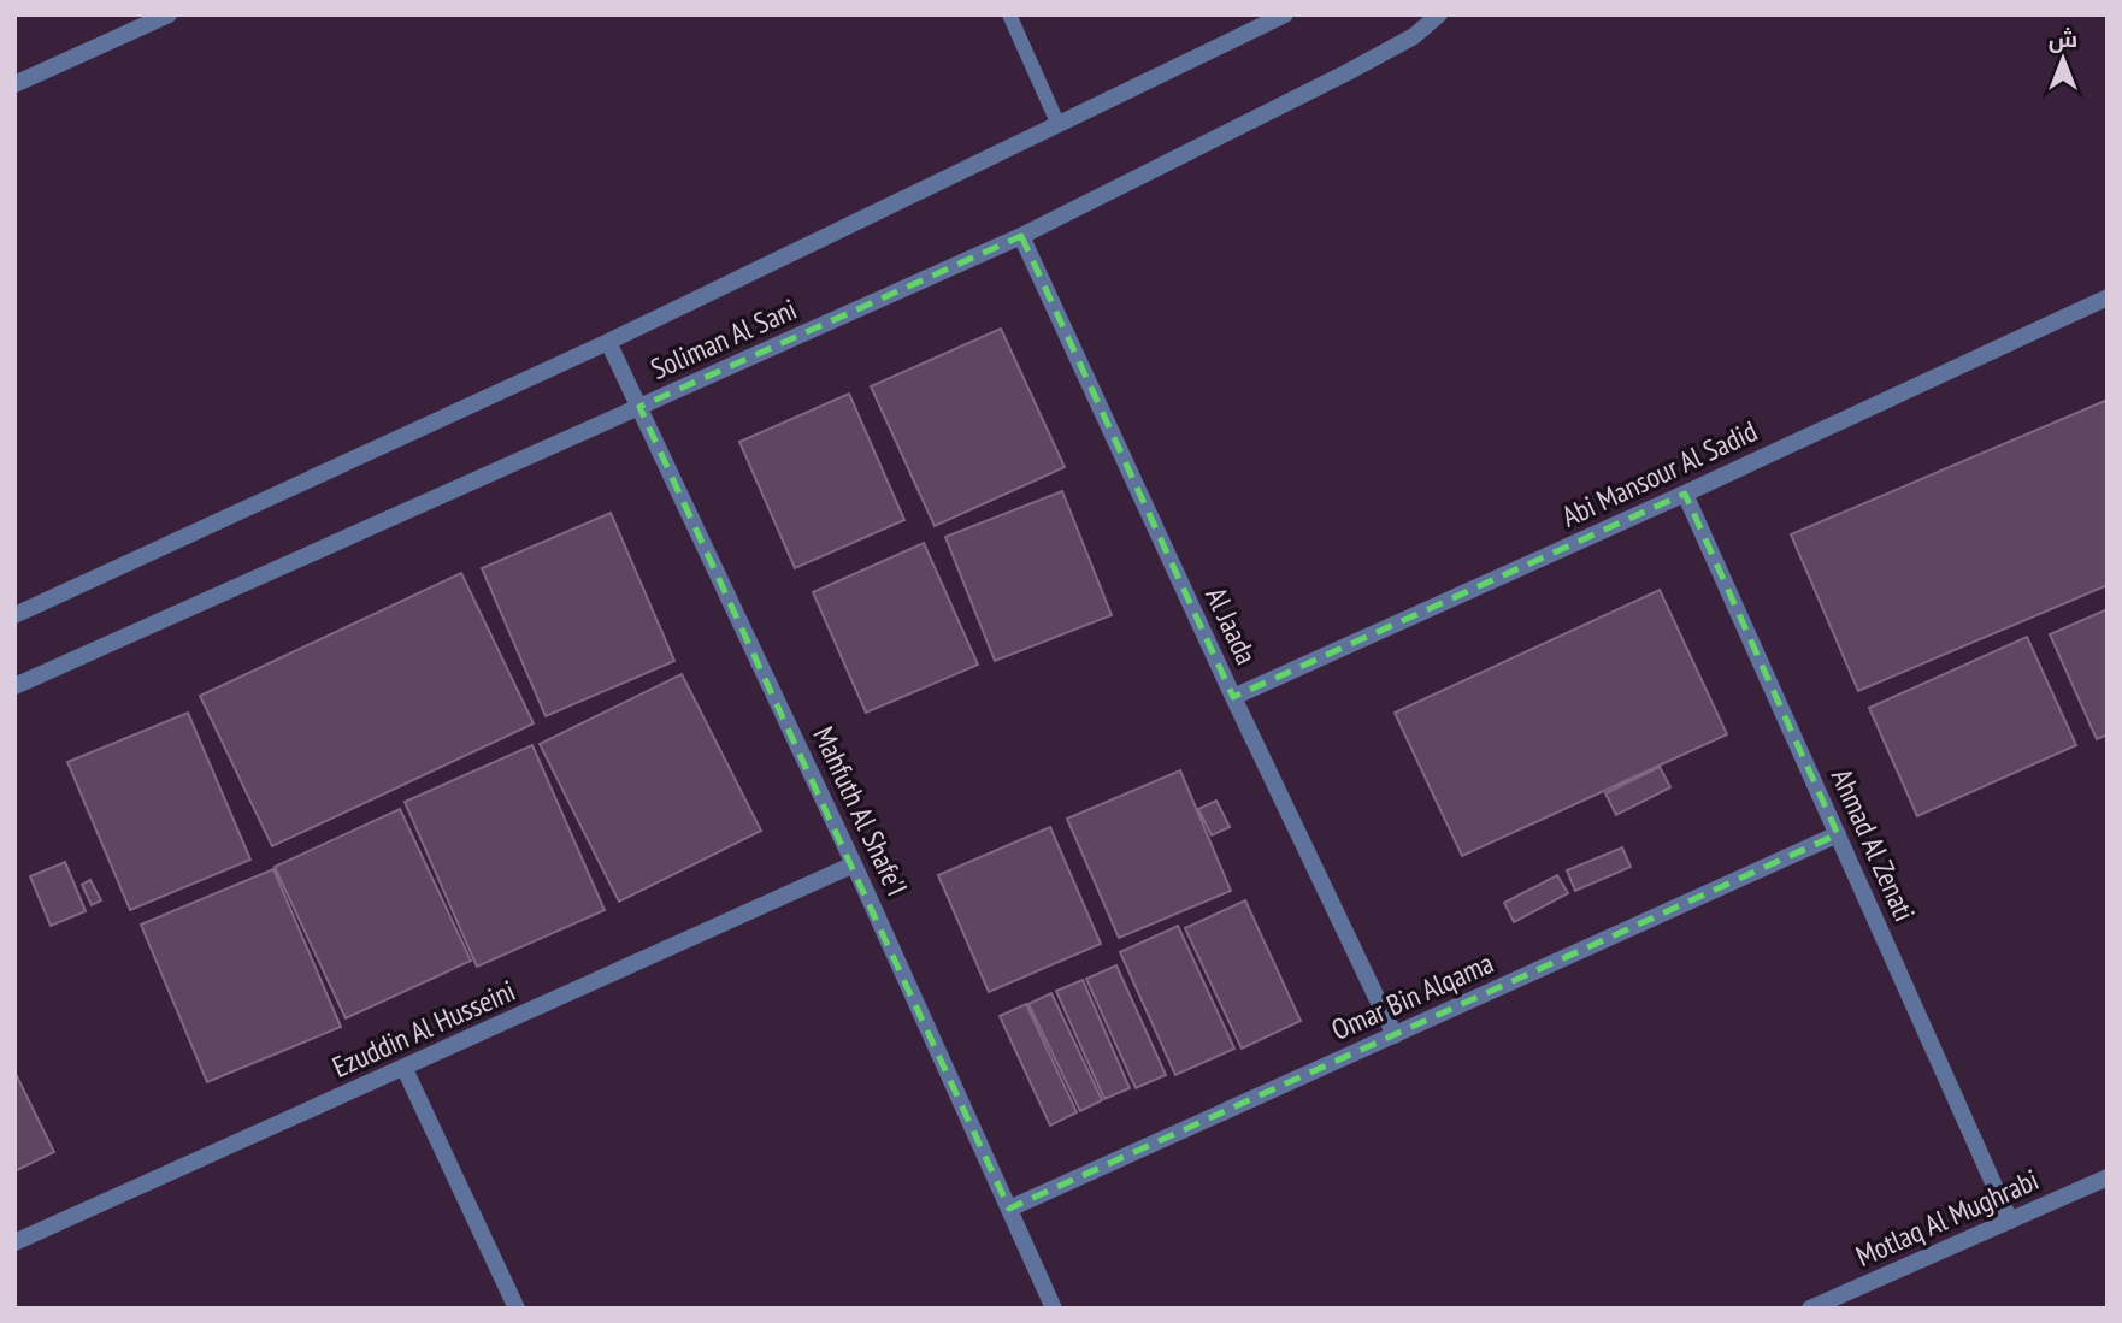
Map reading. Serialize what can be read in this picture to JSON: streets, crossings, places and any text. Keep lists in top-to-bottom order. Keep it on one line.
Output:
{"streets":{"street":["Soliman Al Sani","Abi Mansour Al Sadid","Al Jaada","Mahfuth Al Shafe'I","Ahmad Al Zenati","Omar Bin Alqama","Ezuddin Al Husseini","Motlaq Al Mughrabi"]},"crossings":[["Soliman Al Sani","Al Jaada"],["Soliman Al Sani","Mahfuth Al Shafe'I"],["Abi Mansour Al Sadid","Al Jaada"],["Abi Mansour Al Sadid","Ahmad Al Zenati"],["Al Jaada","Omar Bin Alqama"],["Mahfuth Al Shafe'I","Omar Bin Alqama"],["Mahfuth Al Shafe'I","Ezuddin Al Husseini"],["Ahmad Al Zenati","Omar Bin Alqama"],["Ahmad Al Zenati","Motlaq Al Mughrabi"]],"north":"top"}
